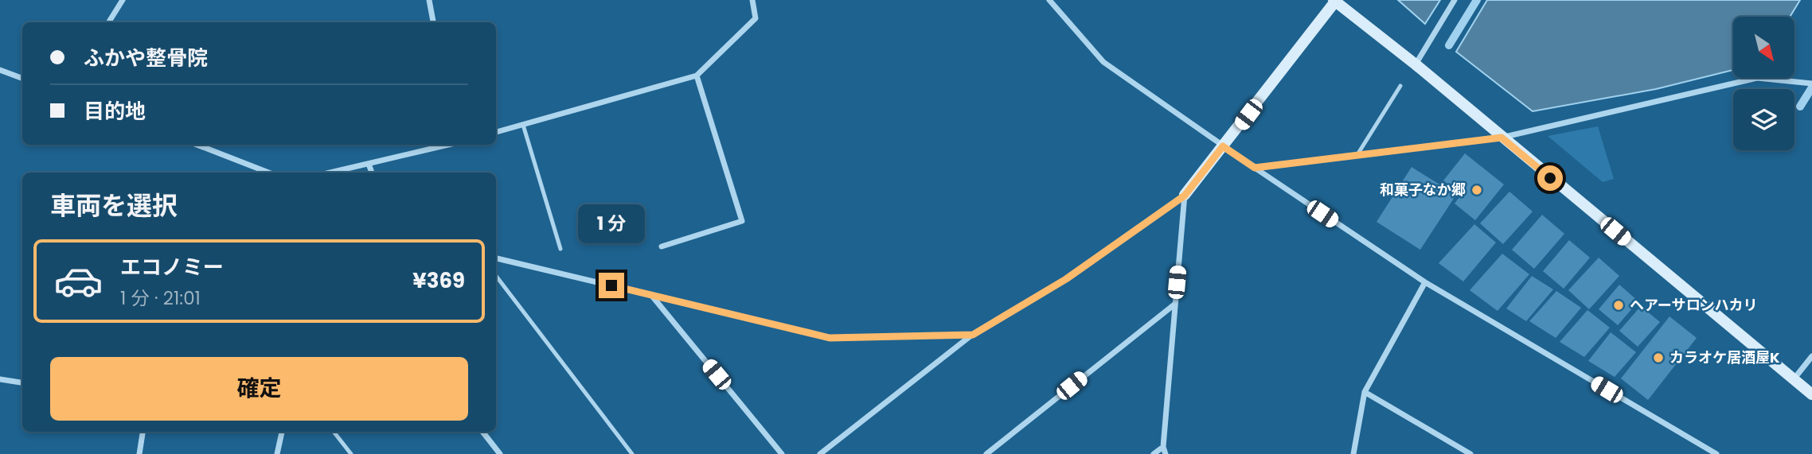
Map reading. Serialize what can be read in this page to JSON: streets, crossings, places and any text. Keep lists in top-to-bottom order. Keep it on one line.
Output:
{"places":["和菓子なか郷","ヘアーサロンハカリ","カラオケ居酒屋K"],"north":"bottom right","page":{"banner":["ふかや整骨院","目的地"],"heading":"車両を選択","bubble":"1 分","list":[{"name":"エコノミー","note":"1 分 · 21:01","value":"¥369"}],"buttons":"確定"}}
